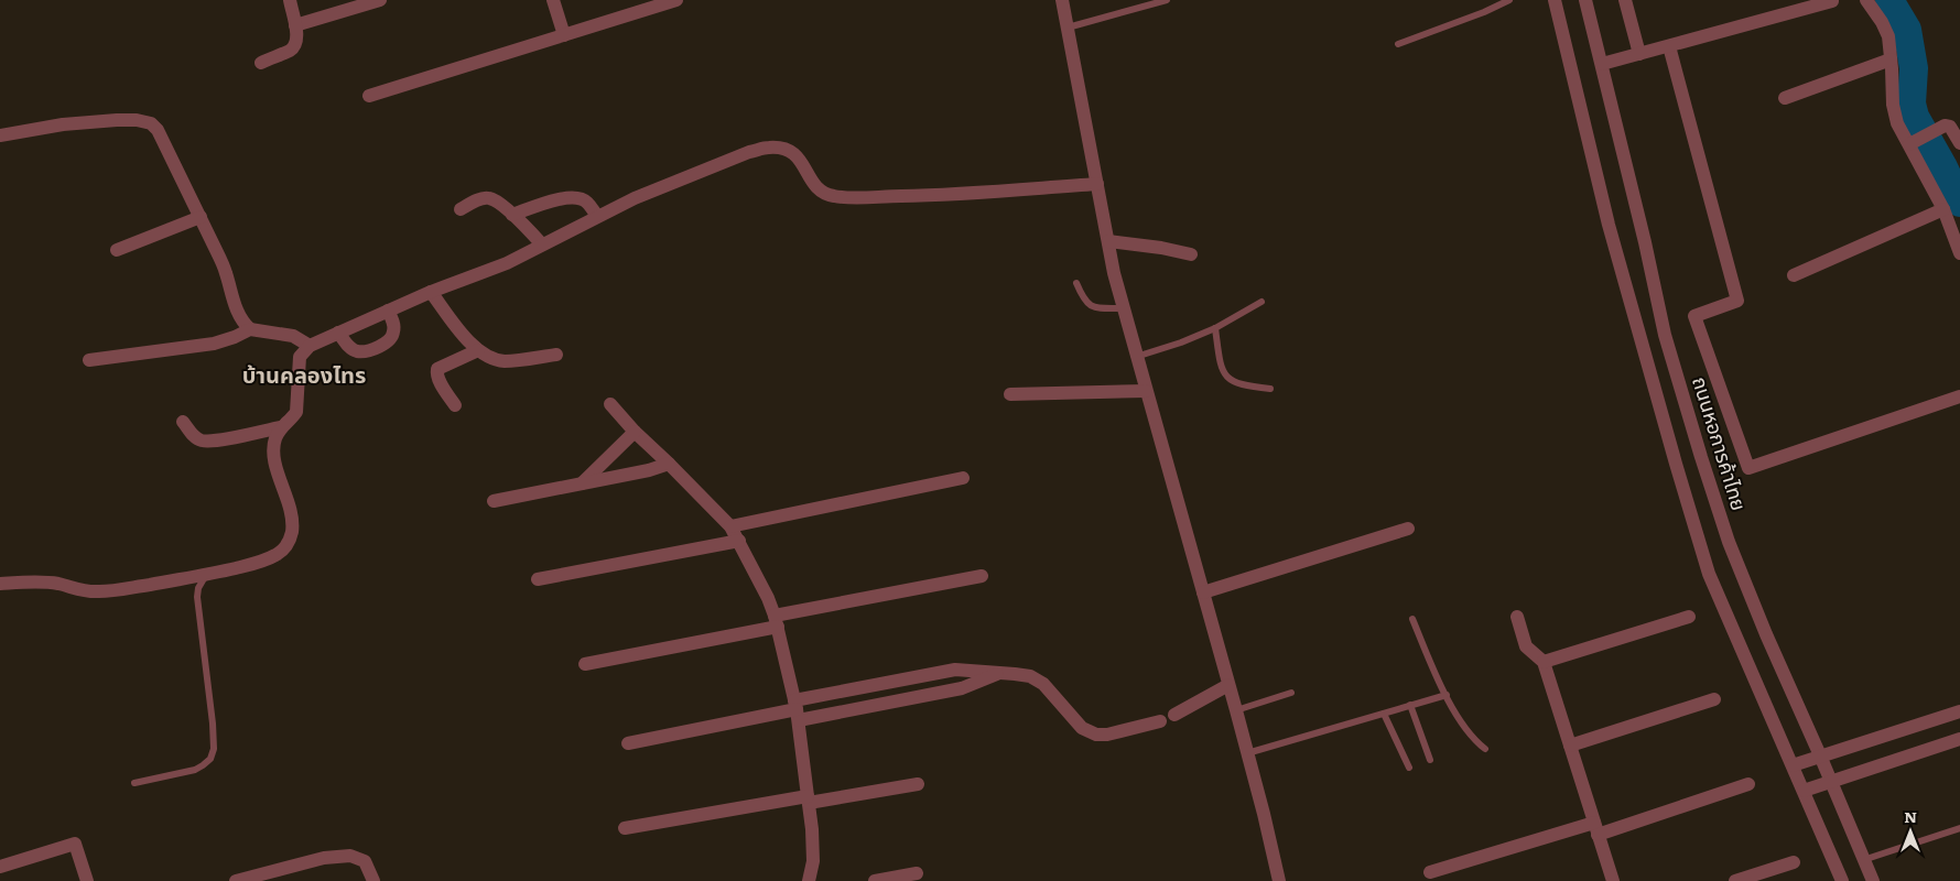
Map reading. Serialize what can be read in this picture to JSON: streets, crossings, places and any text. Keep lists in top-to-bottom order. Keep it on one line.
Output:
{"streets":{"street":["ถนนหอการค้าไทย"]},"districts":["บ้านคลองไทร"],"north":"top"}
